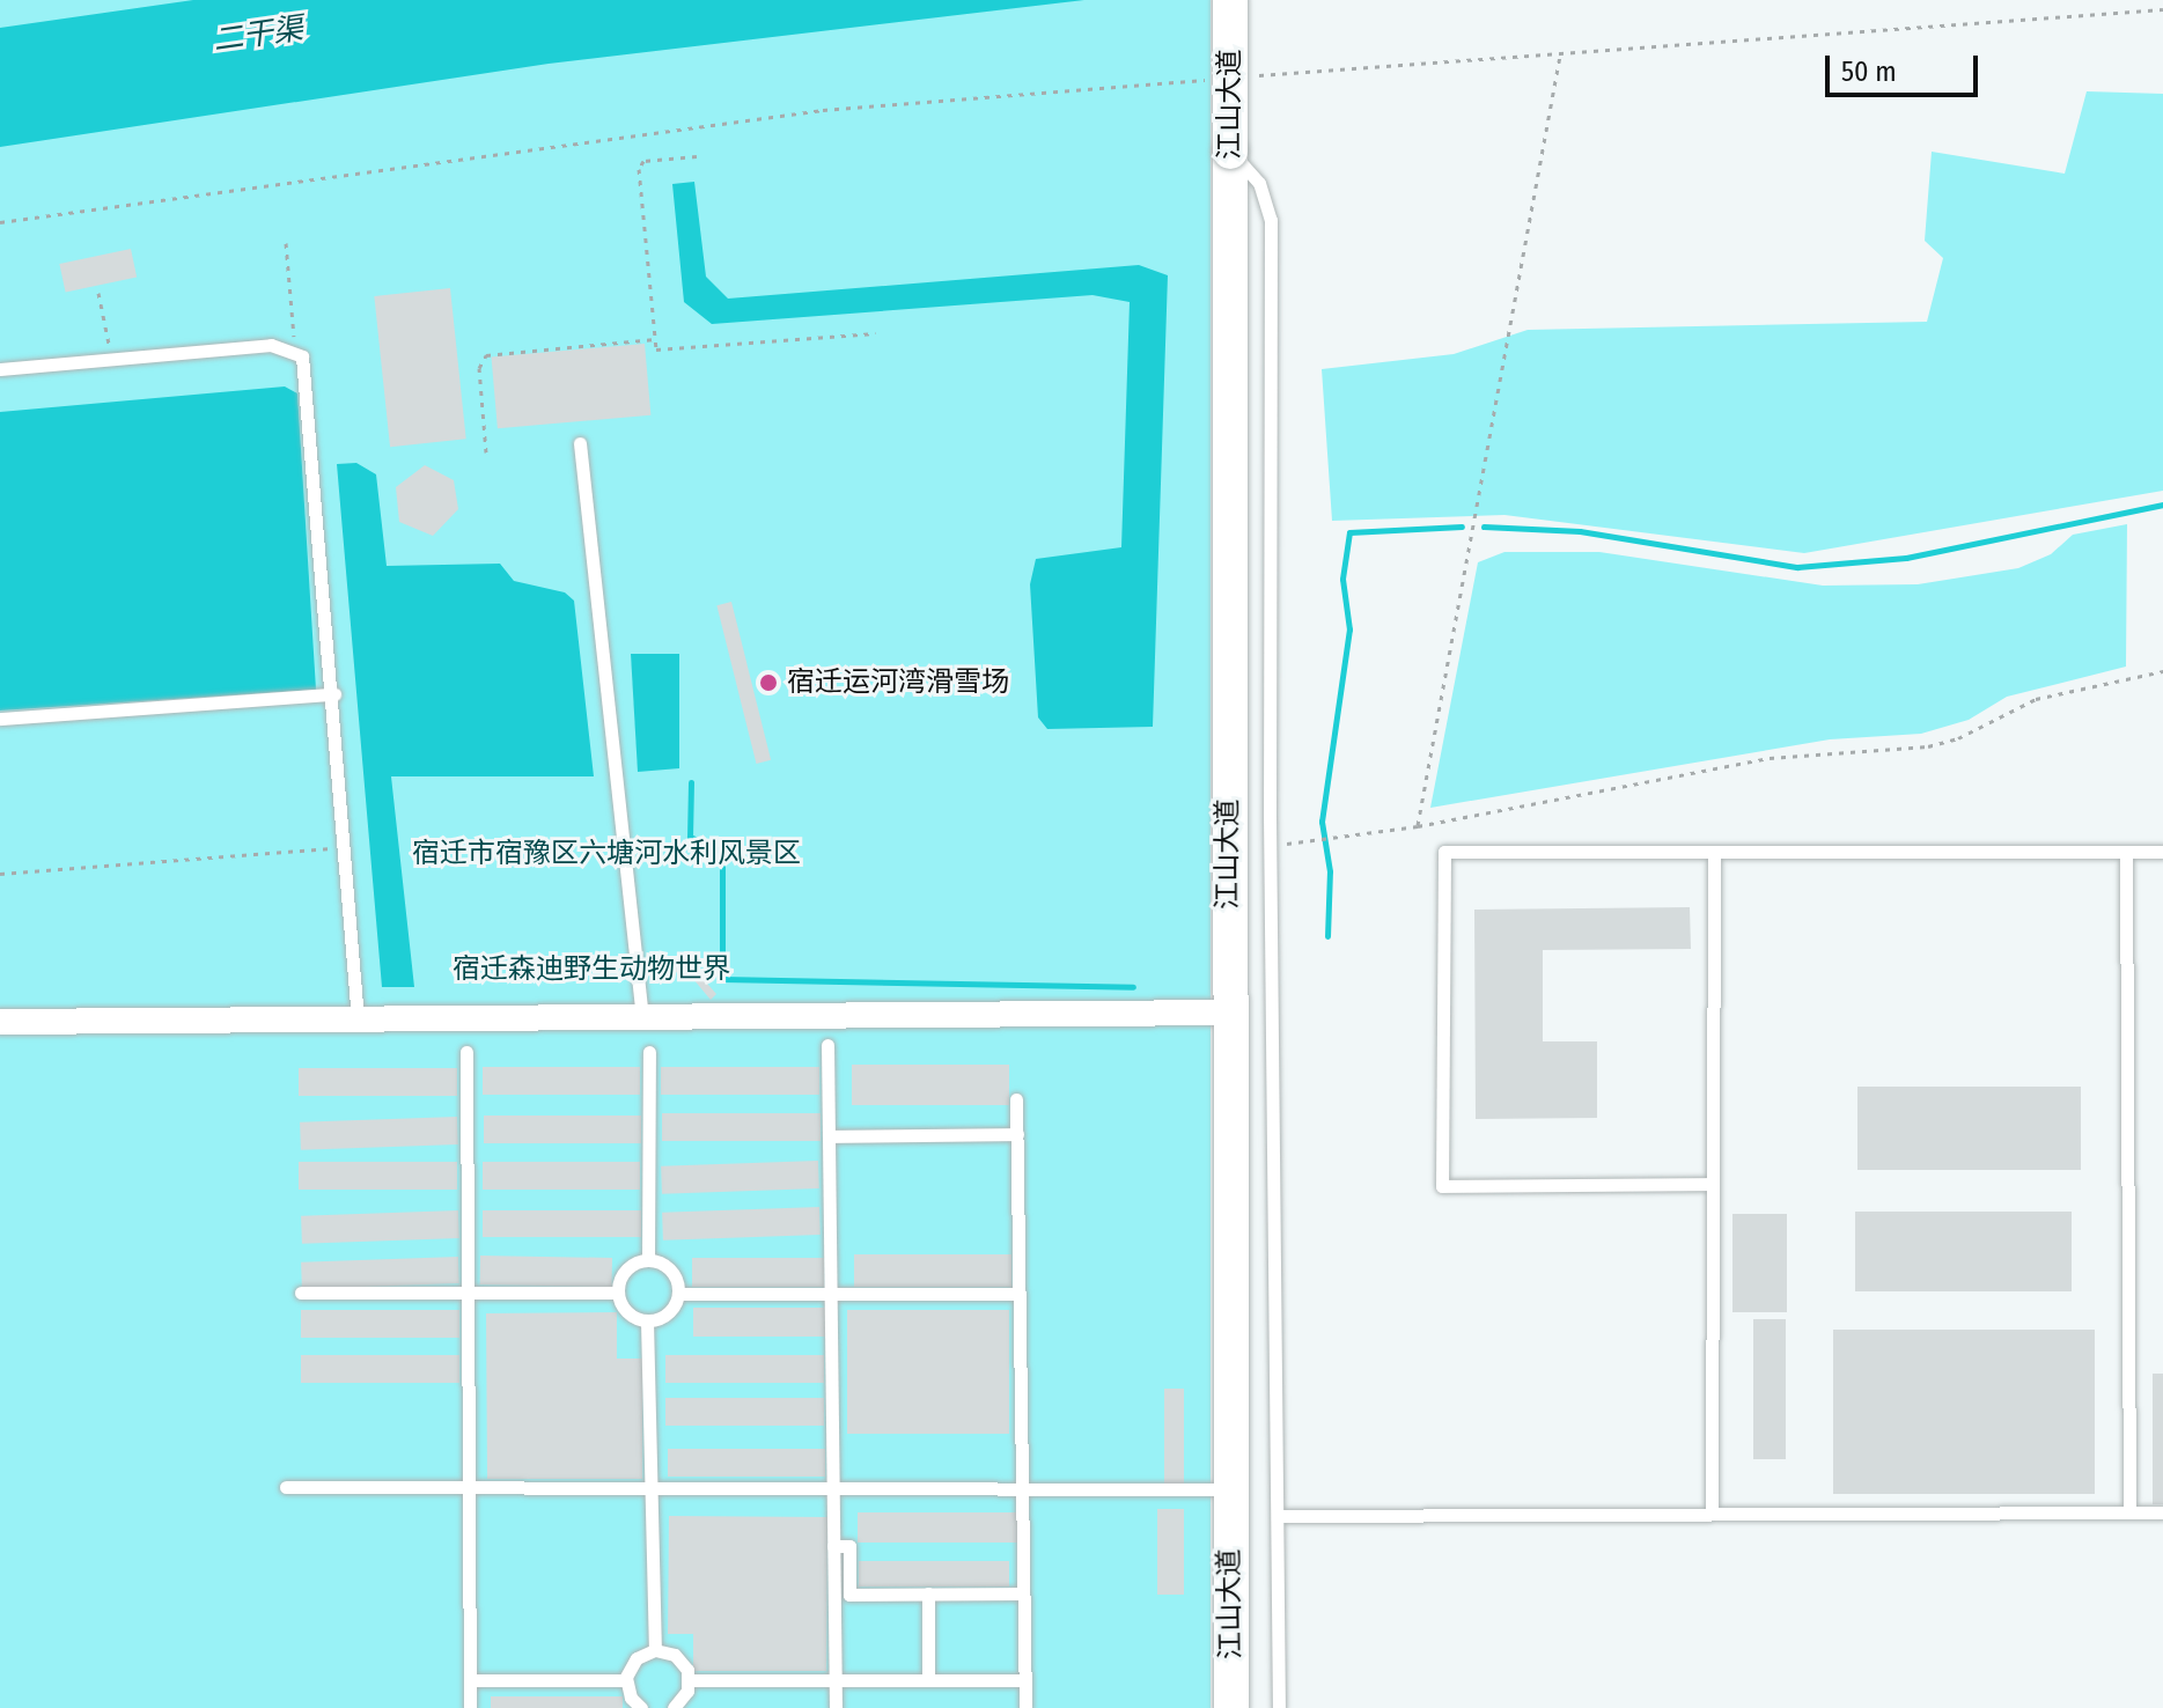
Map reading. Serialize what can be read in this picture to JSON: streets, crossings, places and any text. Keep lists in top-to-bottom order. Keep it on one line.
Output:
{"streets":{"main road":["江山大道"]},"water":["二干渠"],"parks":["宿迁市宿豫区六塘河水利风景区","宿迁森迪野生动物世界"],"places":["宿迁运河湾滑雪场"],"scale_bar":"50 m"}
